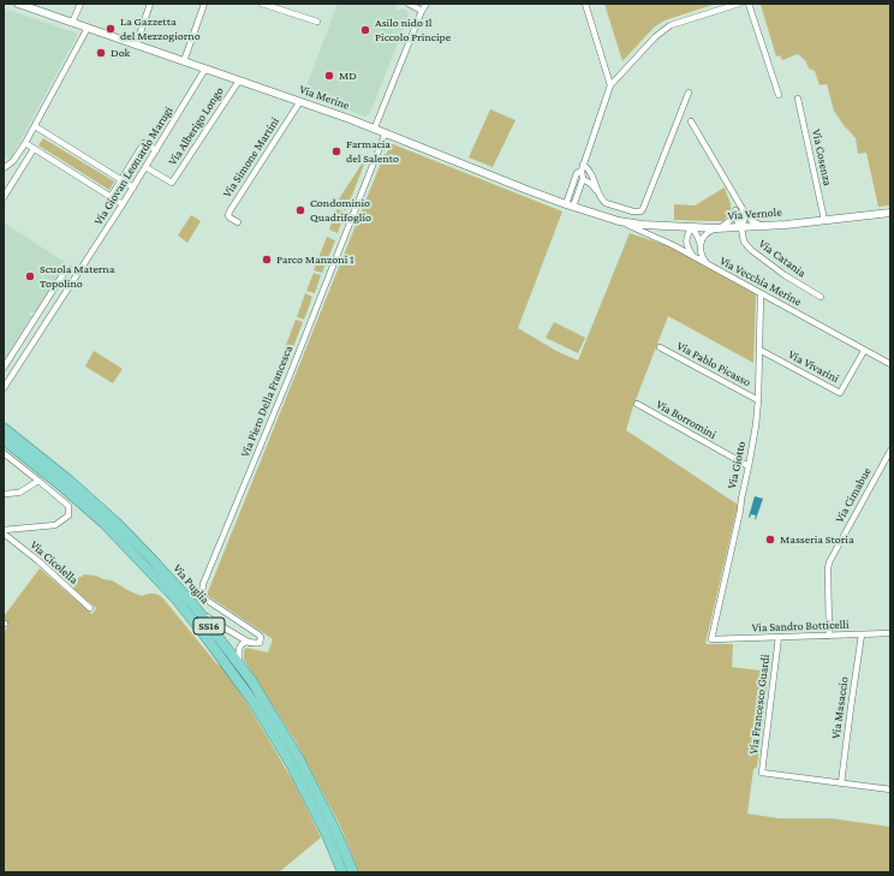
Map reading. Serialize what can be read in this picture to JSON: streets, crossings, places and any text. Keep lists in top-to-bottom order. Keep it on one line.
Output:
{"streets":{"highway":["Via Puglia","SS16"],"main road":["Via Merine","Via Vernole"],"street":["Via Alberigo Longo","Via Simone Martini","Via Cosenza","Via Giovan Leonardo Marugi","Via Catania","Via Vecchia Merine","Via Pablo Picasso","Via Vivarini","Via Piero Della Francesca","Via Borromini","Via Giotto","Via Cimabue","Via Cicolella","Via Sandro Botticelli","Via Francesco Guardi","Via Masaccio"]},"crossings":[["Via Merine","Via Alberigo Longo"],["Via Merine","Via Simone Martini"],["Via Merine","Via Giovan Leonardo Marugi"],["Via Merine","Via Vernole"],["Via Merine","Via Vecchia Merine"],["Via Merine","Via Piero Della Francesca"],["Via Alberigo Longo","Via Giovan Leonardo Marugi"],["Via Cosenza","Via Vernole"],["Via Vernole","Via Catania"],["Via Vernole","Via Vecchia Merine"],["Via Vecchia Merine","Via Vivarini"],["Via Vecchia Merine","Via Giotto"],["Via Pablo Picasso","Via Giotto"],["Via Vivarini","Via Giotto"],["Via Piero Della Francesca","Via Puglia"],["Via Borromini","Via Giotto"],["Via Giotto","Via Sandro Botticelli"],["Via Cimabue","Via Sandro Botticelli"],["Via Sandro Botticelli","Via Francesco Guardi"],["Via Sandro Botticelli","Via Masaccio"],["Via Francesco Guardi","Via Masaccio"]],"places":["La Gazzetta del Mezzogiorno","Asilo nido Il Piccolo Principe","Dok","MD","Farmacia del Salento","Condominio Quadrifoglio","Parco Manzoni 1","Scuola Materna Topolino","Masseria Storia"]}
